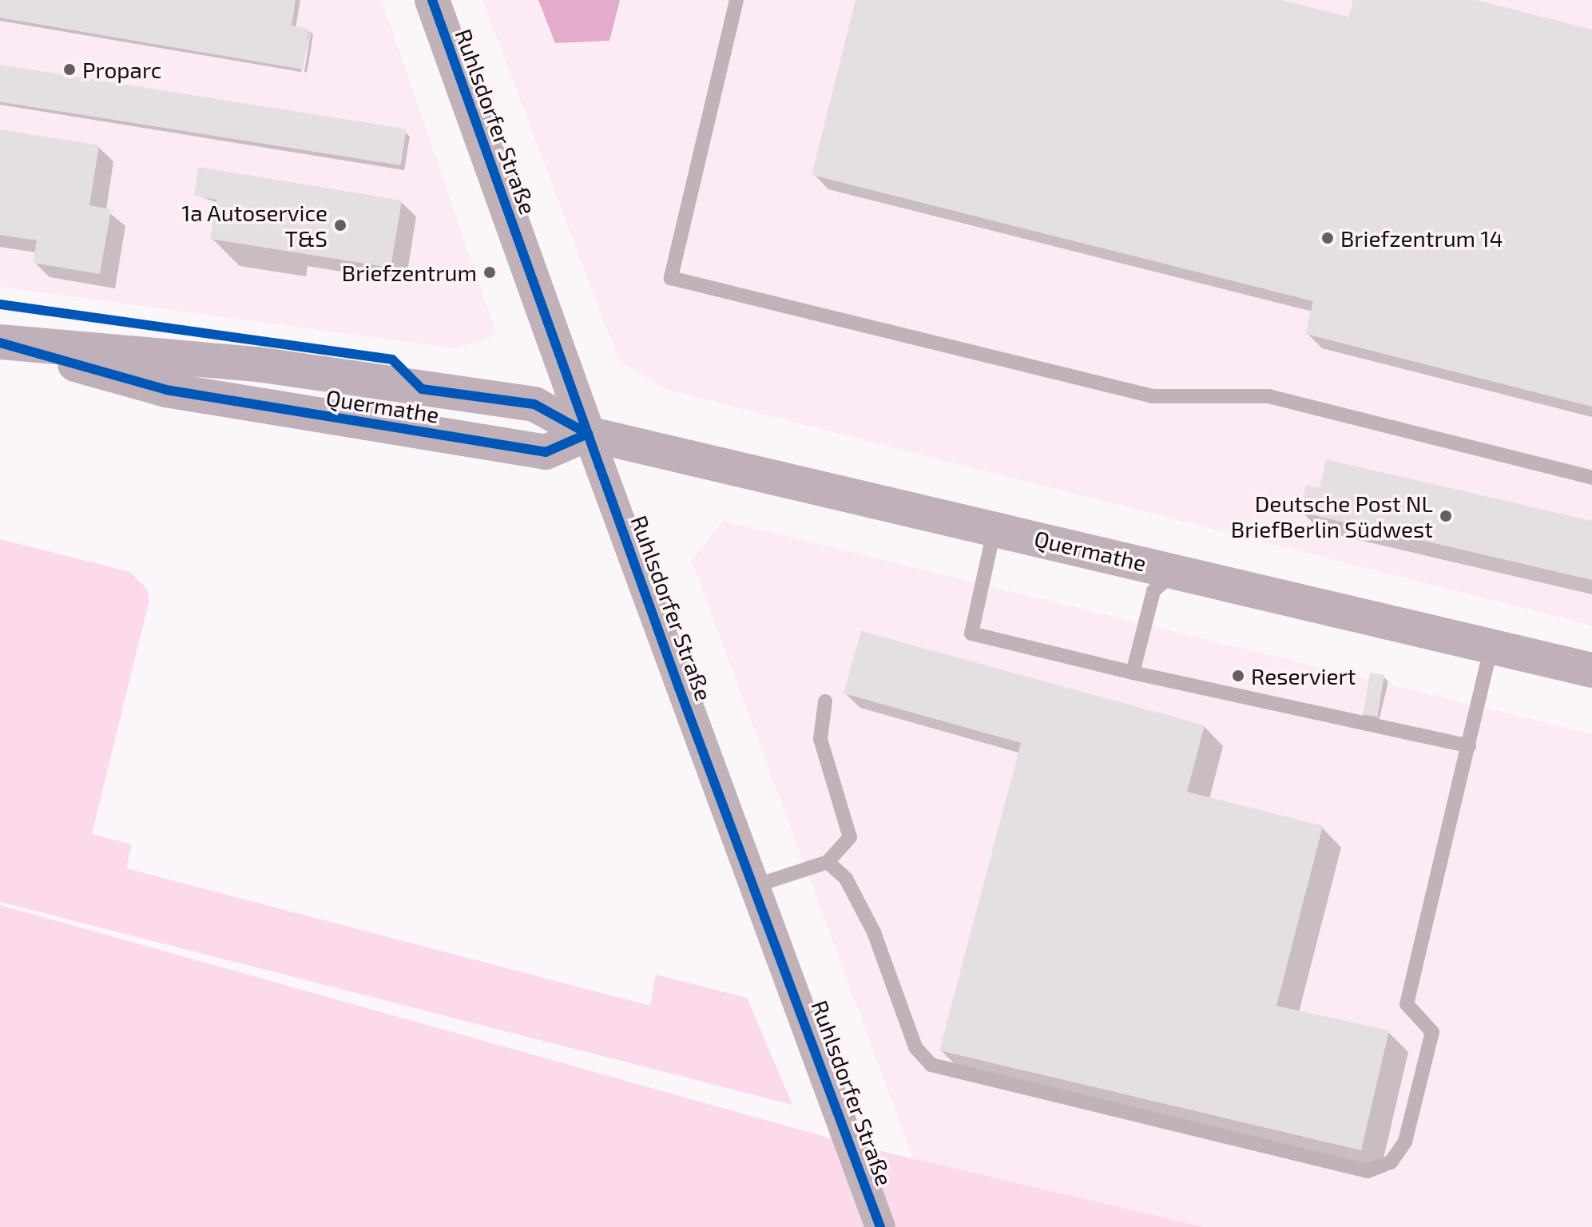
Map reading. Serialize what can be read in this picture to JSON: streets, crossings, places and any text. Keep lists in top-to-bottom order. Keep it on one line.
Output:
{"streets":{"main road":["Quermathe"],"street":["Ruhlsdorfer Straße"]},"crossings":[["Ruhlsdorfer Straße","Quermathe"]],"places":["Proparc","1a Autoservice T&S","Briefzentrum 14","Briefzentrum","Deutsche Post NL BriefBerlin Südwest","Reserviert"]}
